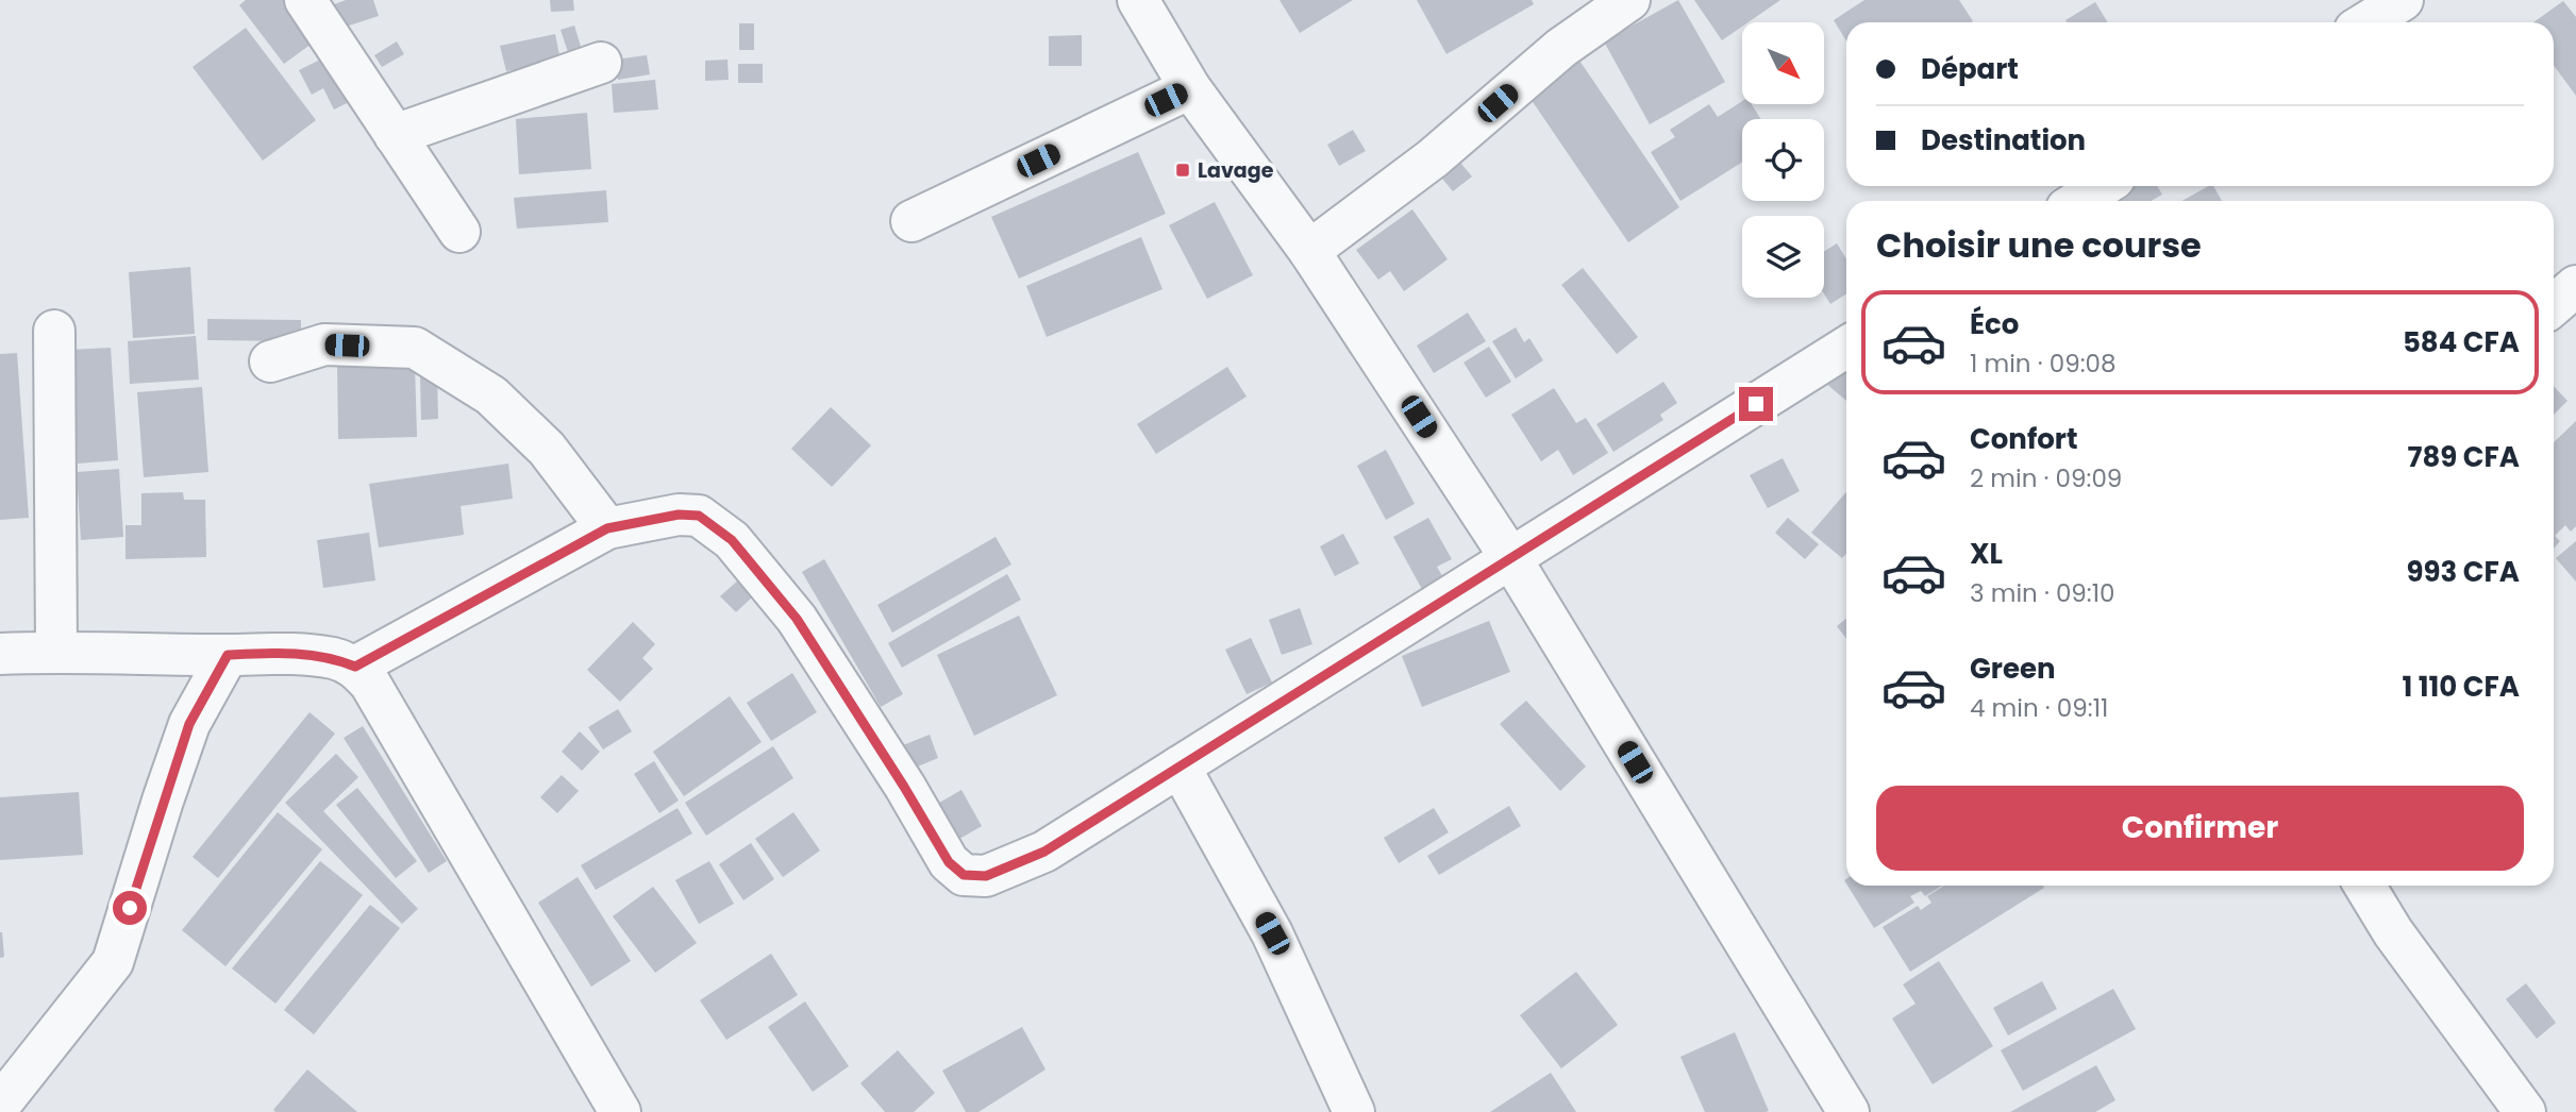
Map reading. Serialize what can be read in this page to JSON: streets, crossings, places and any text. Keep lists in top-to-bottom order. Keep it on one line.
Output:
{"places":{"transit":["Lavage"]},"north":"bottom right","page":{"banner":["Départ","Destination"],"heading":"Choisir une course","list":[{"name":"Éco","note":"1 min · 09:08","value":"584 CFA"},{"name":"Confort","note":"2 min · 09:09","value":"789 CFA"},{"name":"XL","note":"3 min · 09:10","value":"993 CFA"},{"name":"Green","note":"4 min · 09:11","value":"1 110 CFA"}],"buttons":"Confirmer"}}
